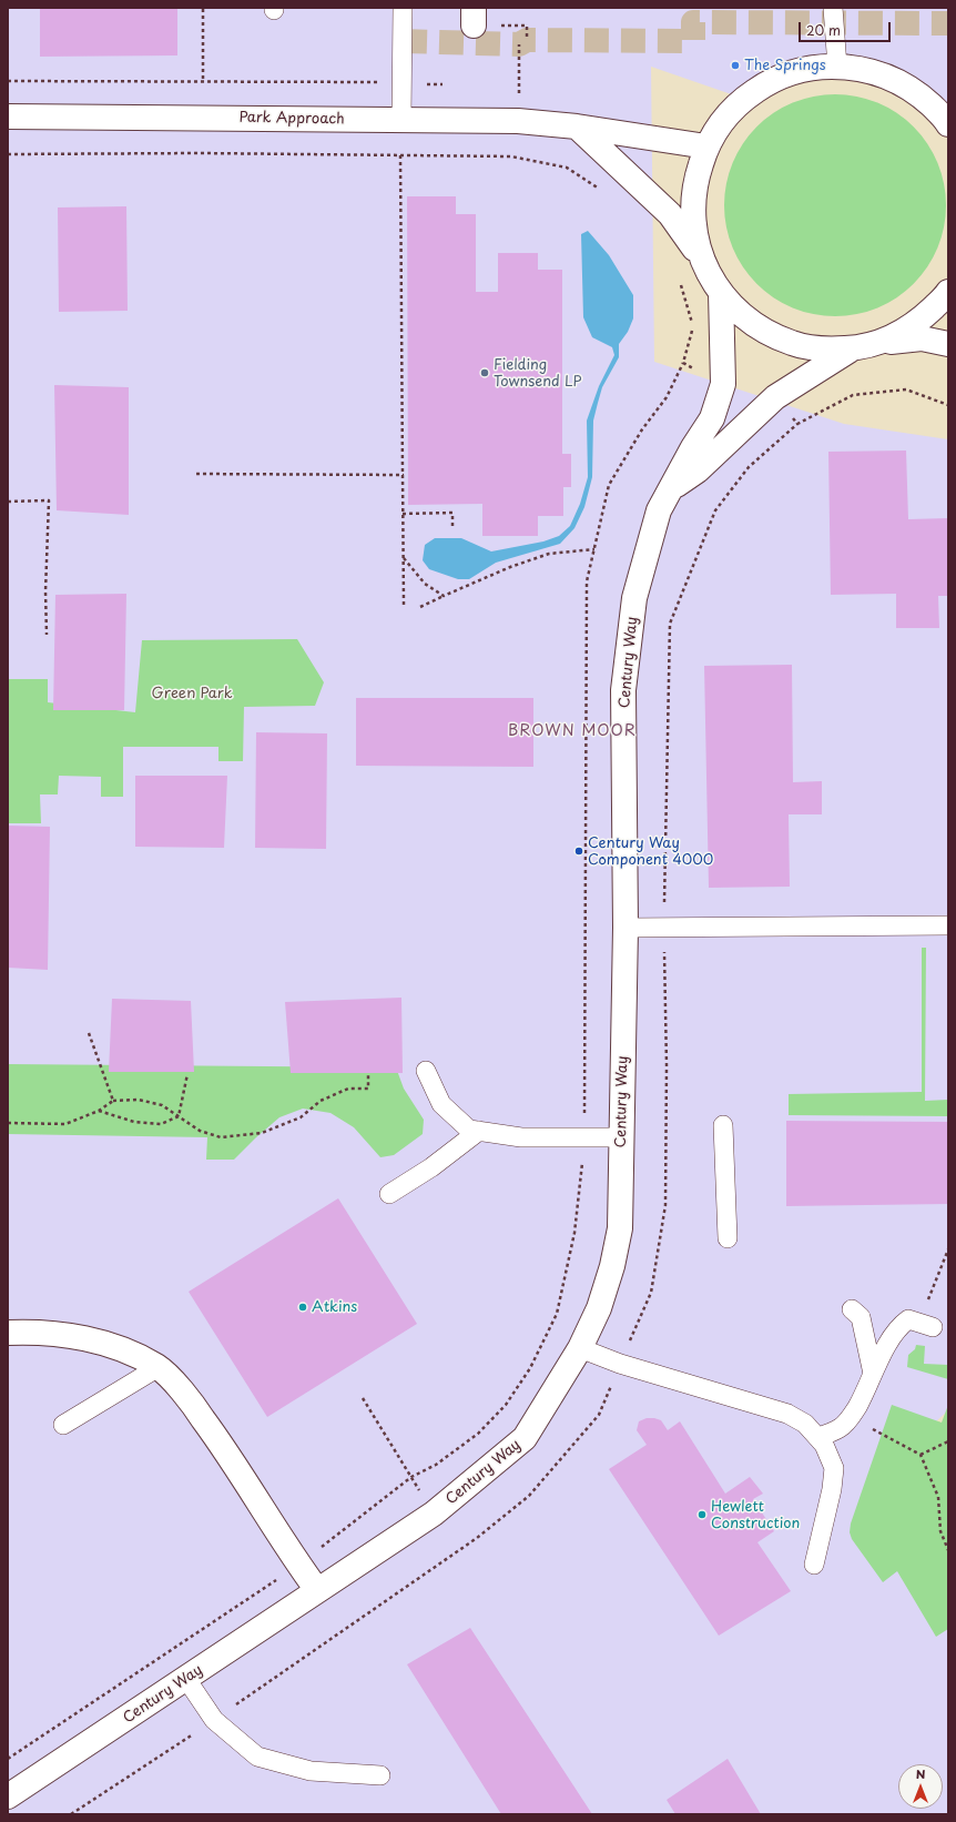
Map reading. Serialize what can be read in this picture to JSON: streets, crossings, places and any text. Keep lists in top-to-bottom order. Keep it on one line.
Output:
{"streets":{"street":["Park Approach","Century Way"]},"districts":["BROWN MOOR"],"parks":["Green Park"],"places":["The Springs","Fielding Townsend LP","Century Way Component 4000","Atkins","Hewlett Construction"],"scale_bar":"20 m","north":"top"}
